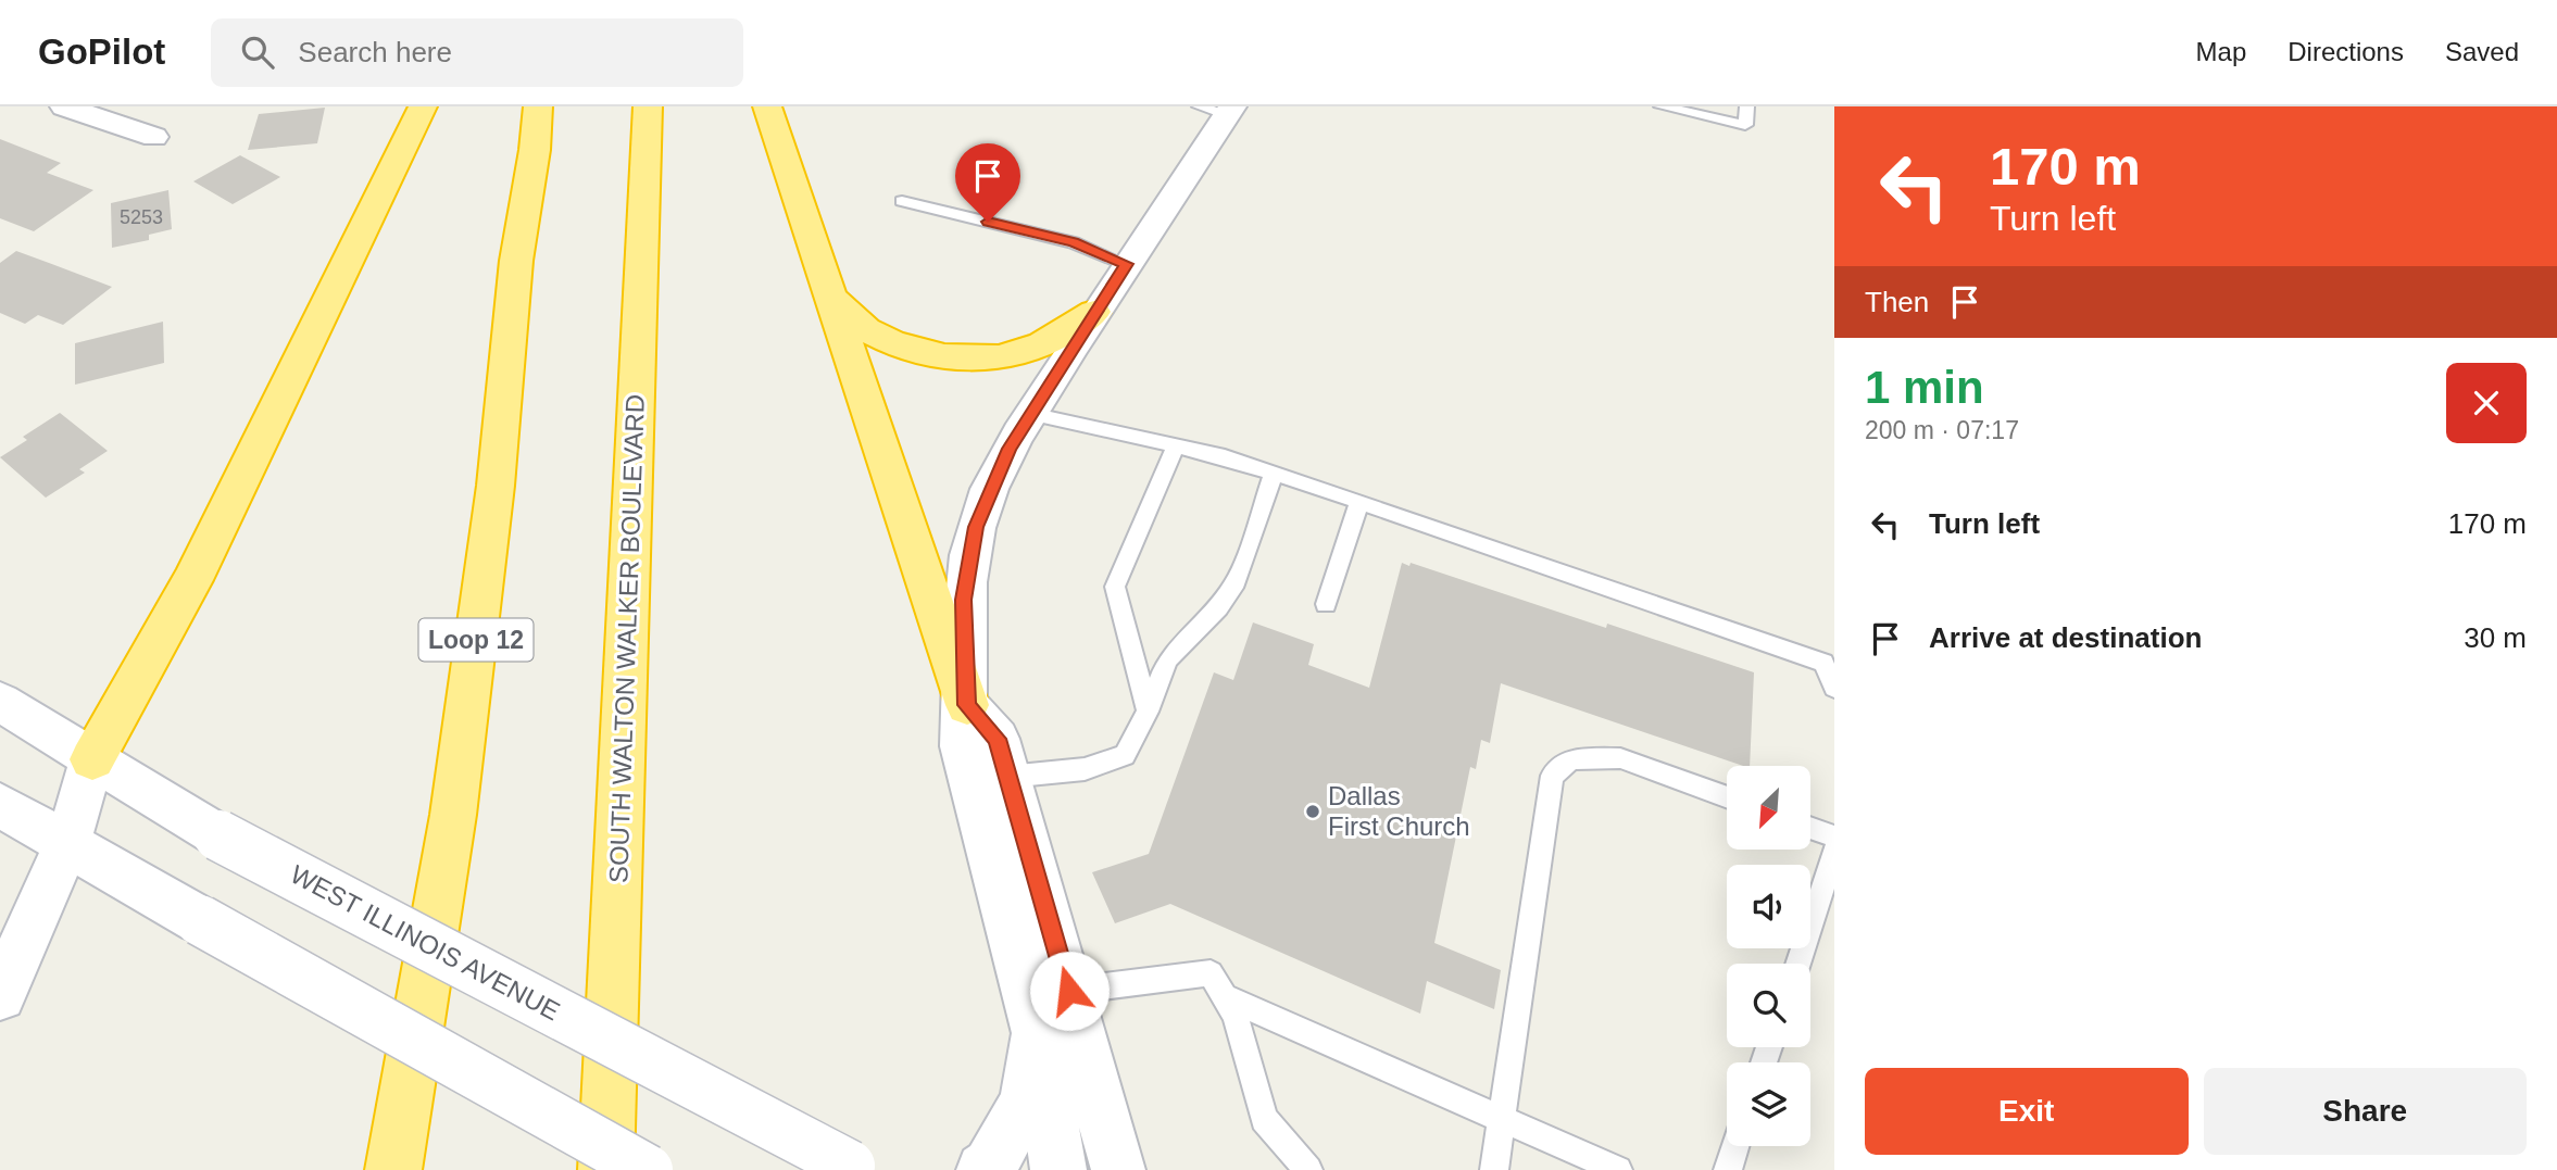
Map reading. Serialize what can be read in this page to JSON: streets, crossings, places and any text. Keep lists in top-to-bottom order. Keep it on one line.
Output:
{"streets":{"highway":["SOUTH WALTON WALKER BOULEVARD","Loop 12"],"street":["WEST ILLINOIS AVENUE"]},"places":["Dallas First Church"],"house_numbers":["5253"],"north":"bottom left","page":{"header":"GoPilot","search":"Search here","nav":["Map","Directions","Saved"],"turn":["170 m","Turn left"],"then":"Then","heading":["1 min","200 m · 07:17"],"list":[{"name":"Turn left","value":"170 m"},{"name":"Arrive at destination","value":"30 m"}],"buttons":["Exit","Share"]}}
